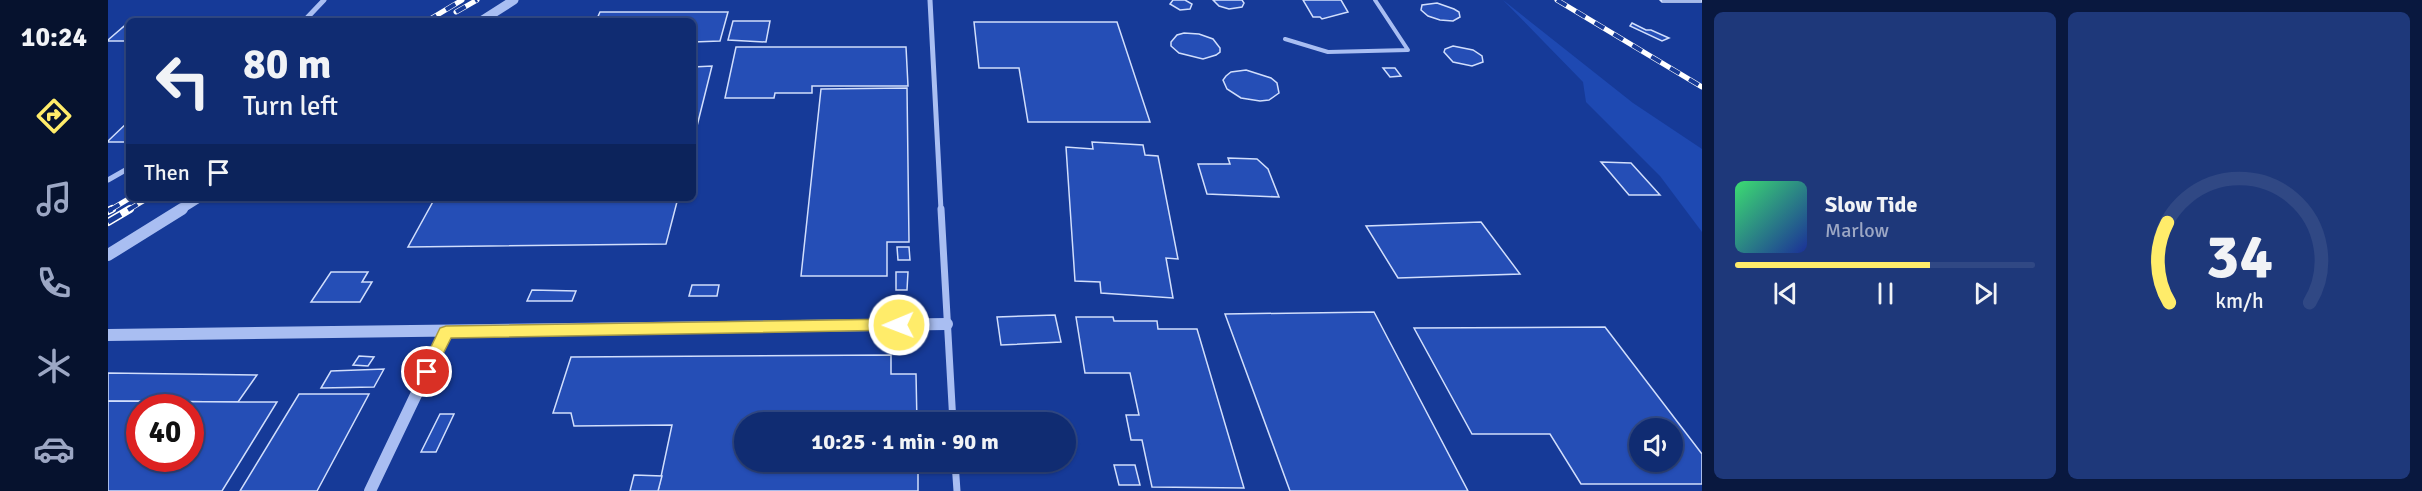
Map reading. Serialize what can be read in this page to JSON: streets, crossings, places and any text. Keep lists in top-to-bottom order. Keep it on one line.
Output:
{"page":{"tabs":"10:24","turn":["80 m","Turn left"],"then":"Then","song":["Slow Tide","Marlow"],"limit":"40","trip":"10:25 · 1 min · 90 m","gauge":["34","km/h"]}}
